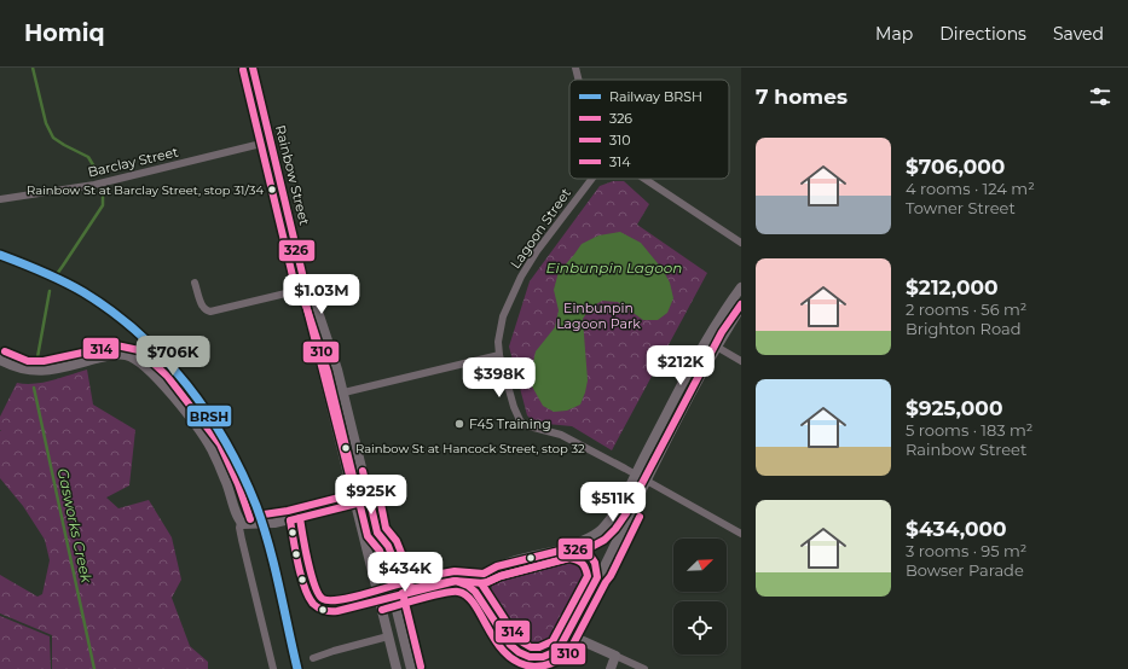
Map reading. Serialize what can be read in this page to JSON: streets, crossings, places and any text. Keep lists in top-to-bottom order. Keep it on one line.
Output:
{"streets":{"main road":["Rainbow Street"],"street":["Barclay Street","Lagoon Street"]},"crossings":[["Barclay Street","Rainbow Street"]],"water":["Einbunpin Lagoon","Gasworks Creek"],"parks":["Einbunpin Lagoon Park"],"places":["Rainbow St at Barclay Street, stop 31/34","F45 Training","Rainbow St at Hancock Street, stop 32"],"lines":["transit line 326","transit line 310","rail line BRSH","transit line 314"],"legend":["Railway BRSH","326","310","314"],"north":"top right","page":{"header":"Homiq","nav":["Map","Directions","Saved"],"heading":"7 homes","list":[{"name":"$706,000","note":"4 rooms · 124 m² · Towner Street"},{"name":"$212,000","note":"2 rooms · 56 m² · Brighton Road"},{"name":"$925,000","note":"5 rooms · 183 m² · Rainbow Street"},{"name":"$434,000","note":"3 rooms · 95 m² · Bowser Parade"}],"price":["$1.03M","$706K","$212K","$398K","$925K","$511K","$434K"]}}
